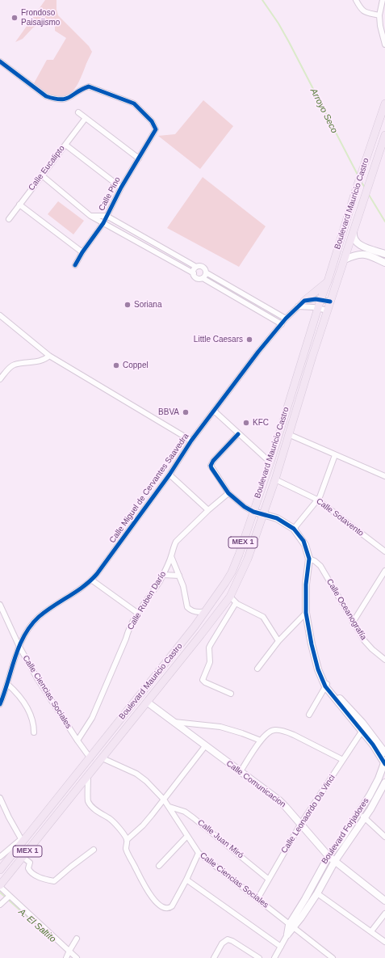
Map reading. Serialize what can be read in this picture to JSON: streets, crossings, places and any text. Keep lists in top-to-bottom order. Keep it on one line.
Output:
{"streets":{"main road":["Boulevard Mauricio Castro","MEX 1"],"street":["Calle Eucalipto","Calle Pino","Calle Miguel de Cervantes Saavedra","Calle Sotavento","Calle Ruben Darío","Calle Oceanografía","Calle Ciencias Sociales","Calle Comunicacion","Calle Leonaordo Da Vinci","Boulevard Forjadores","Calle Juan Miró"]},"crossings":[["Boulevard Mauricio Castro","Calle Sotavento"],["Boulevard Mauricio Castro","Calle Ciencias Sociales"],["Boulevard Mauricio Castro","Calle Comunicacion"],["Calle Miguel de Cervantes Saavedra","Calle Ciencias Sociales"],["Calle Ruben Darío","Calle Ciencias Sociales"],["Calle Ciencias Sociales","Calle Leonaordo Da Vinci"],["Calle Ciencias Sociales","Boulevard Forjadores"],["Calle Ciencias Sociales","Calle Juan Miró"],["Calle Comunicacion","Calle Leonaordo Da Vinci"],["Calle Comunicacion","Boulevard Forjadores"],["Calle Leonaordo Da Vinci","Calle Juan Miró"]],"water":["Arroyo Seco","A. El Saltito"],"places":["Frondoso Paisajismo","Soriana","Little Caesars","Coppel","BBVA","KFC"]}
